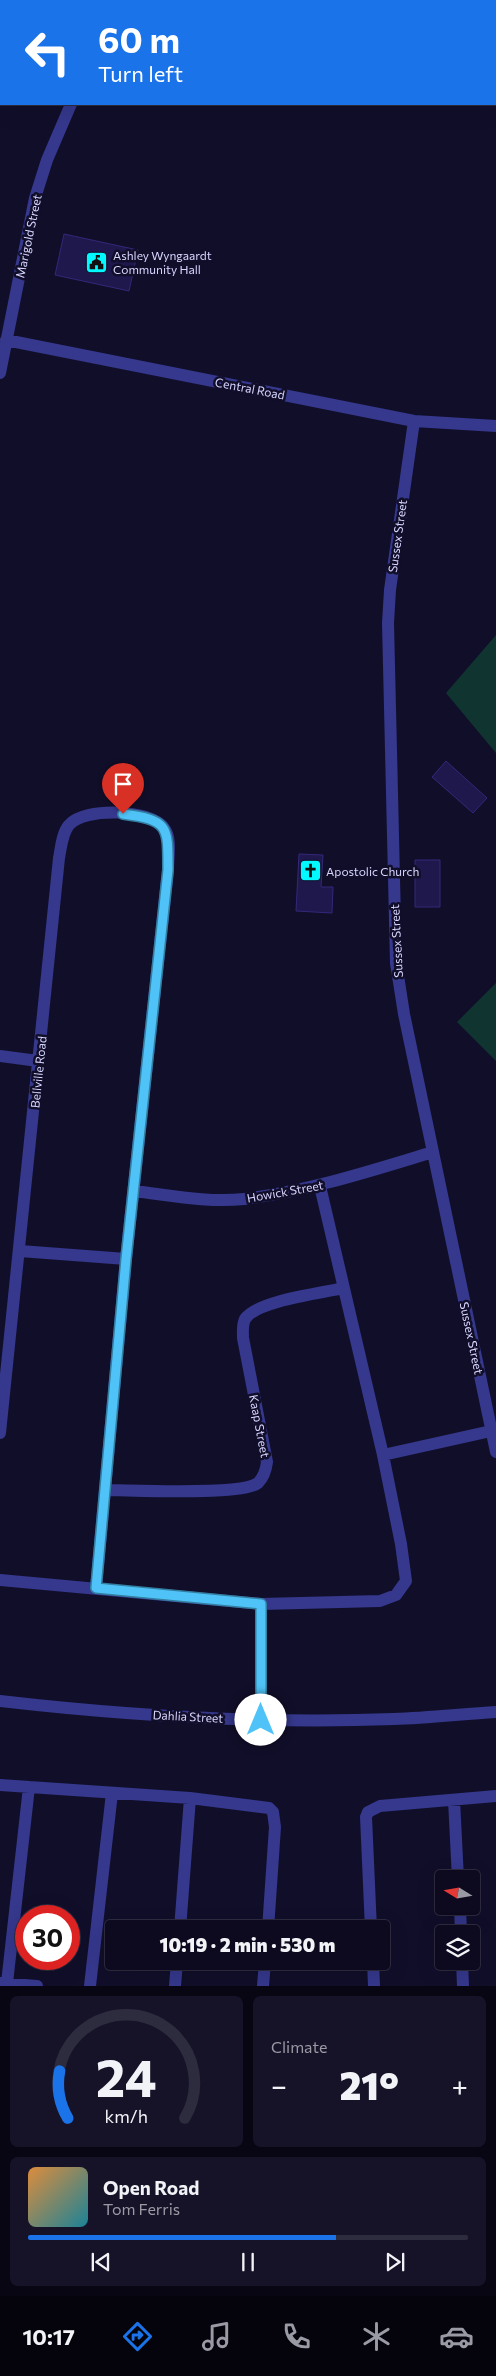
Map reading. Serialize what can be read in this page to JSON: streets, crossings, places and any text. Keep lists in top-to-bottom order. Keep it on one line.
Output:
{"streets":{"street":["Marigold Street","Central Road","Sussex Street","Bellville Road","Howick Street","Kaap Street","Dahlia Street"]},"crossings":[["Marigold Street","Central Road"],["Central Road","Sussex Street"],["Sussex Street","Howick Street"],["Bellville Road","Howick Street"]],"places":{"public building":["Ashley Wyngaardt Community Hall"],"church":["Apostolic Church"]},"north":"left","page":{"turn":["60 m","Turn left"],"limit":"30","trip":"10:19 · 2 min · 530 m","tile":"Climate","heat":["−","21°","+"],"song":["Open Road","Tom Ferris"],"tabs":"10:17","gauge":["24","km/h"]}}
